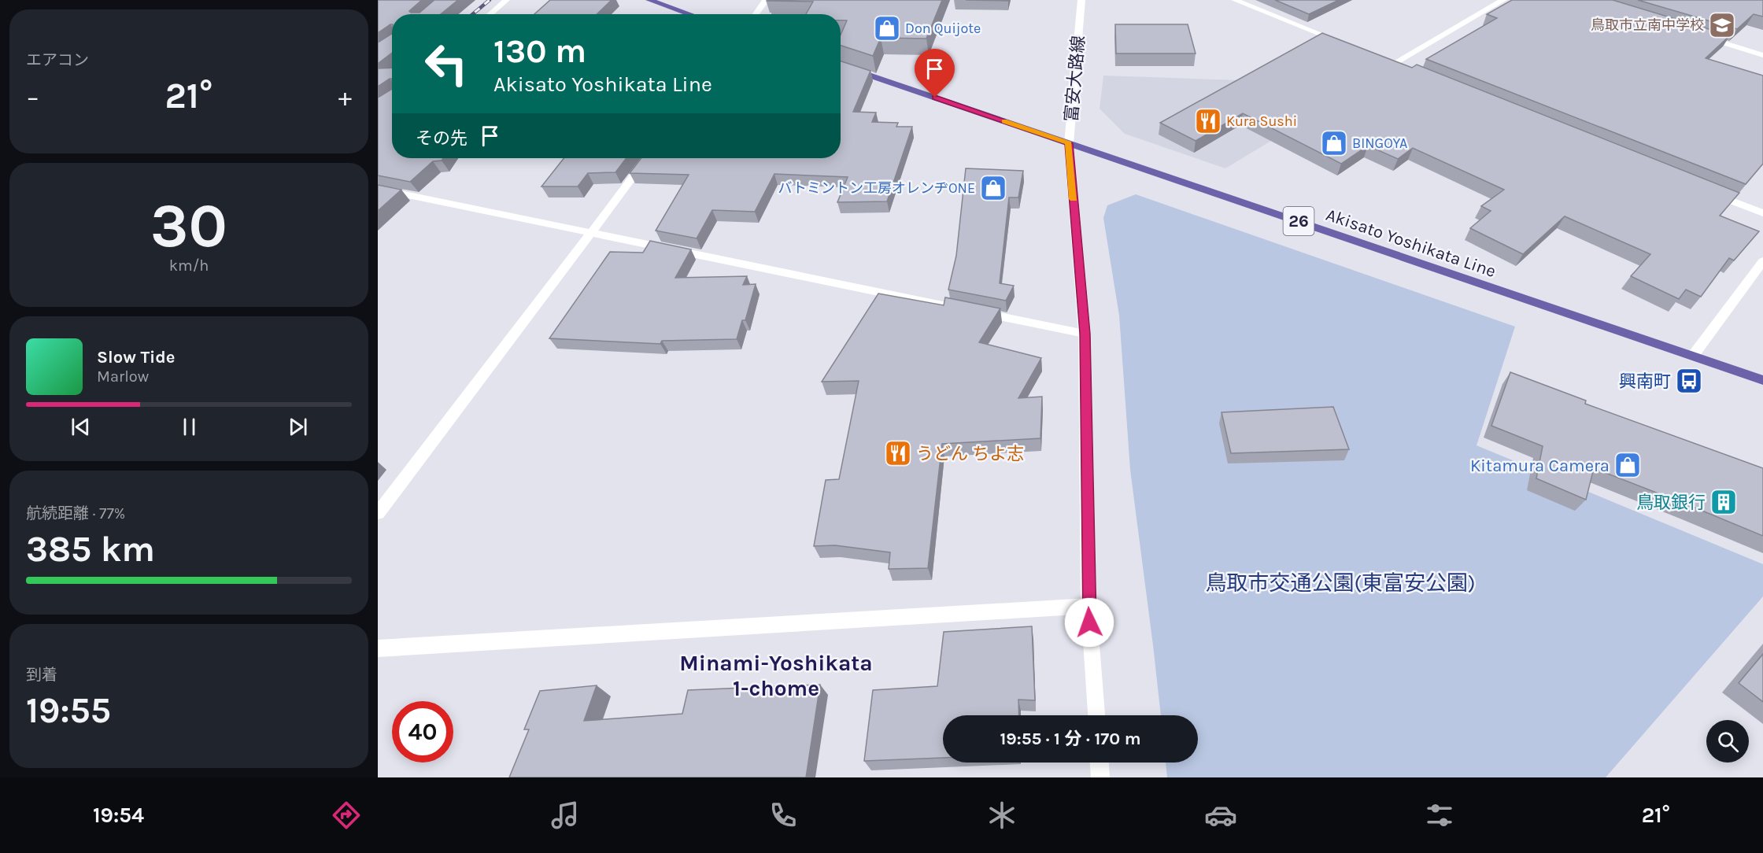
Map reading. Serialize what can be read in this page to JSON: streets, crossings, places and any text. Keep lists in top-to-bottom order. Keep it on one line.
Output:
{"streets":{"main road":["26","Akisato Yoshikata Line"],"street":["富安大路線"]},"crossings":[["富安大路線","Akisato Yoshikata Line"]],"districts":["Minami-Yoshikata 1-chome"],"parks":["鳥取市交通公園(東富安公園)"],"places":{"school or university":["鳥取市立南中学校"],"shop":["Don Quijote","BINGOYA","バトミントン工房オレンヂONE","Kitamura Camera"],"restaurant":["Kura Sushi","うどん ちよ志"],"bus stop":["興南町"],"building":["鳥取銀行"]},"page":{"tile":["エアコン",["30","km/h"],["航続距離 · 77%","385 km"],["到着","19:55"]],"turn":["130 m","Akisato Yoshikata Line"],"heat":["−","21°","+"],"then":"その先","song":["Slow Tide","Marlow"],"limit":"40","trip":"19:55 · 1 分 · 170 m","tabs":["19:54","21°"]}}
